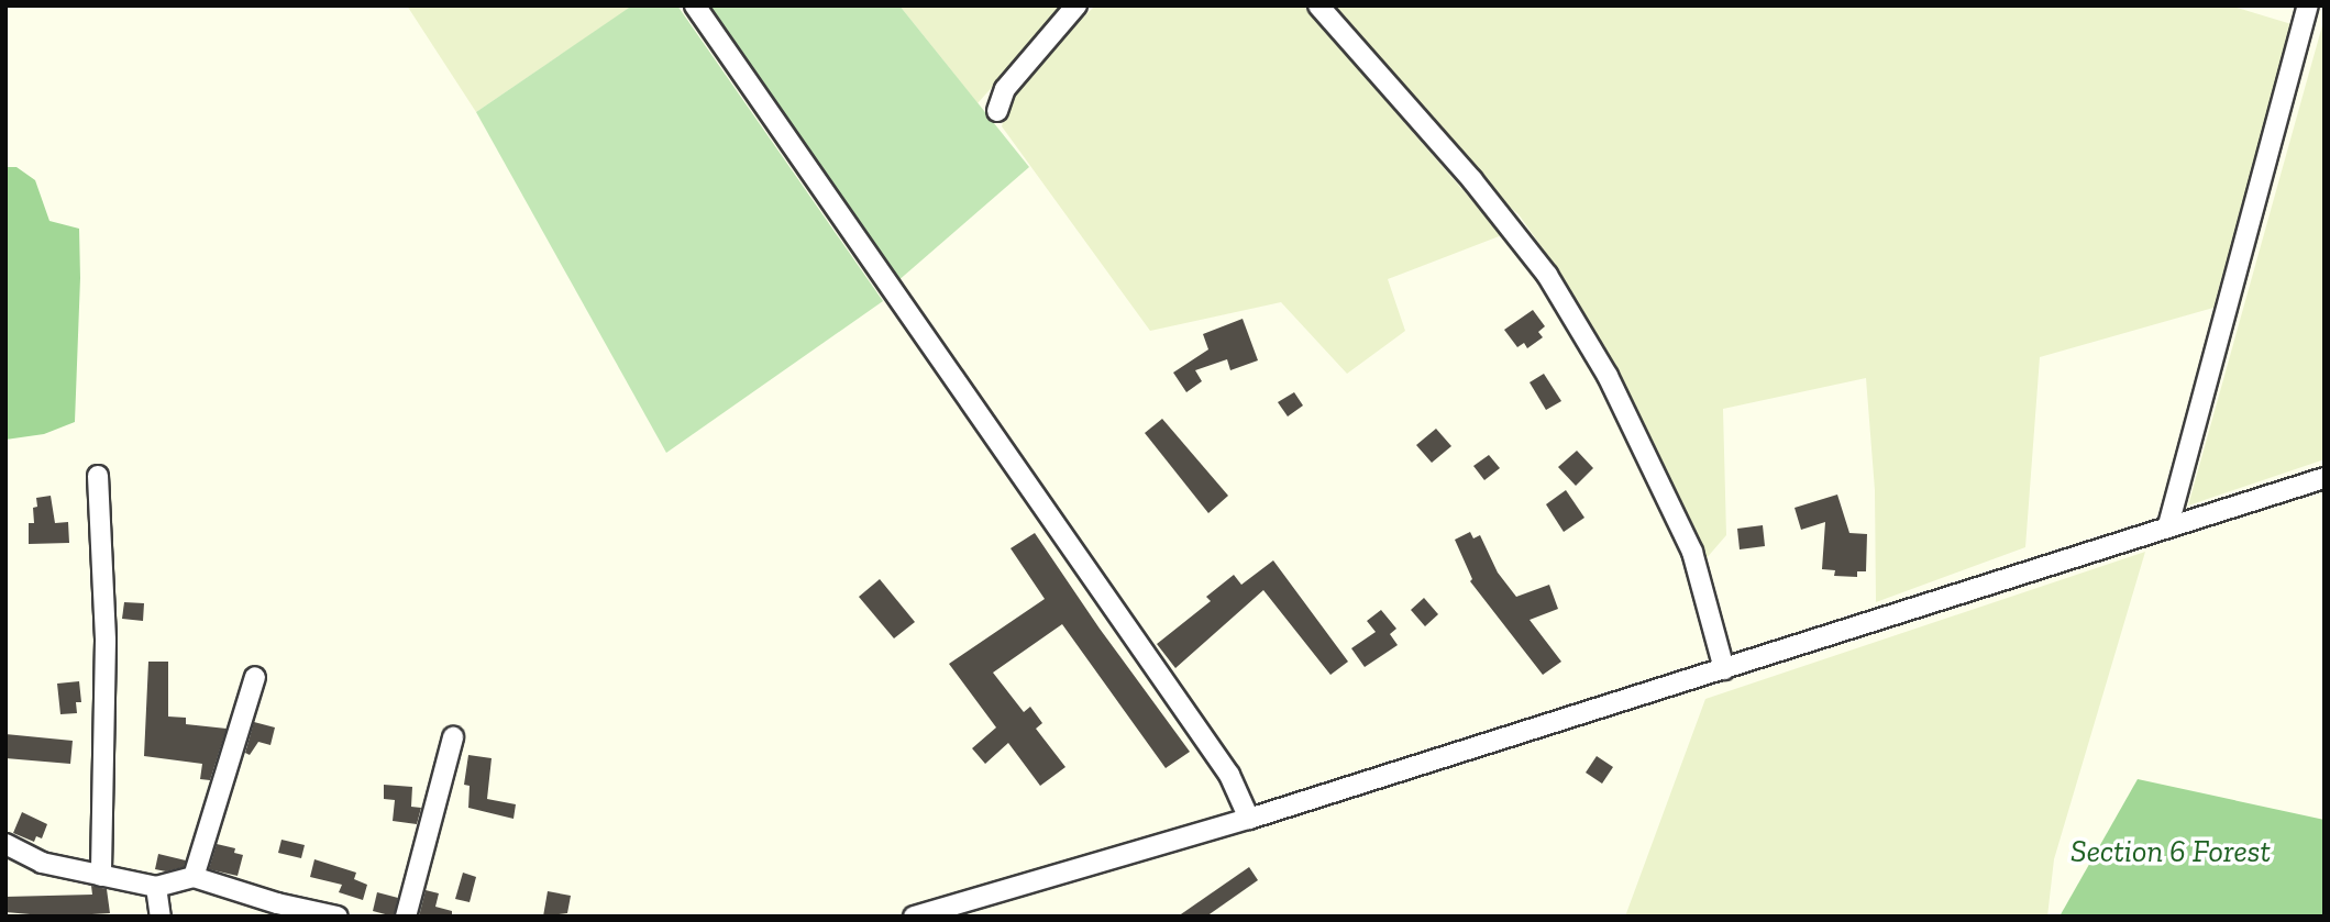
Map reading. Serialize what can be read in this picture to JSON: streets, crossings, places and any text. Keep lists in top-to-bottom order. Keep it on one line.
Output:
{"parks":["Section 6 Forest"]}
